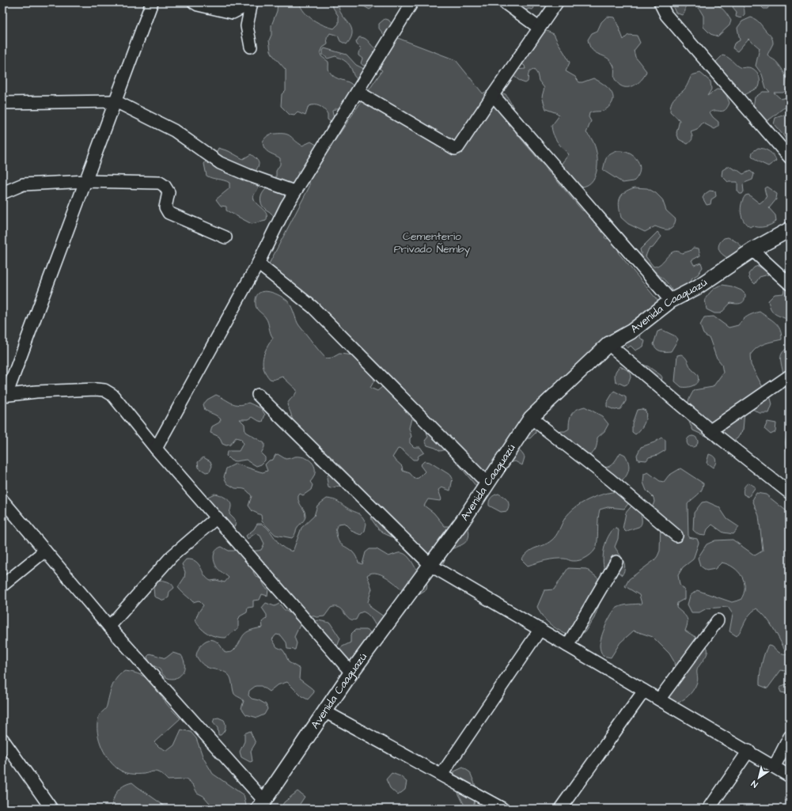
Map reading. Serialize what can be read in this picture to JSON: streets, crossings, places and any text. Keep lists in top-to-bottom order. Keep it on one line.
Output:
{"streets":{"street":["Avenida Caaguazú"]},"parks":["Cementerio Privado Ñemby"],"north":"bottom left"}
